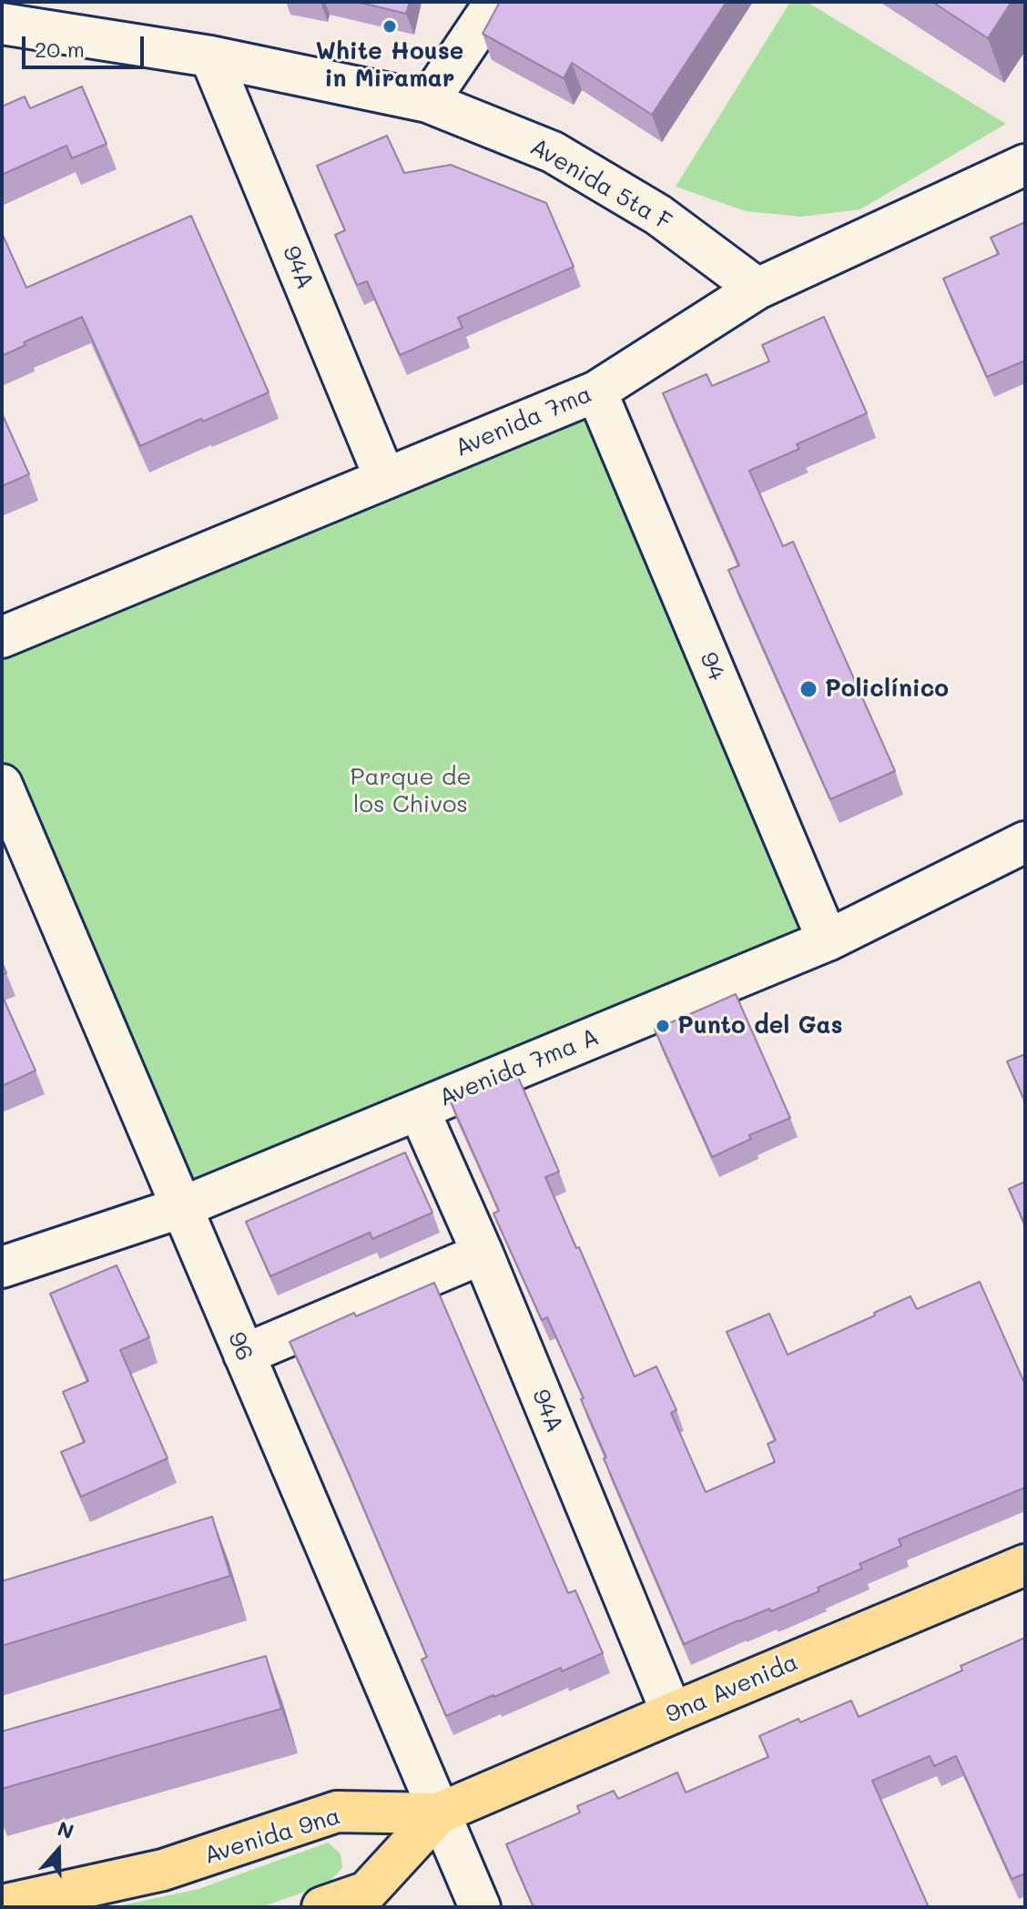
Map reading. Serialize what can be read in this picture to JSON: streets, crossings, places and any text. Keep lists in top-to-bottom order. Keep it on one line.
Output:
{"streets":{"main road":["9na Avenida","Avenida 9na"],"street":["Avenida 5ta F","94A","Avenida 7ma","94","Avenida 7ma A","96"]},"crossings":[["Avenida 5ta F","94A"],["Avenida 5ta F","Avenida 7ma"],["94A","Avenida 7ma"],["94A","Avenida 7ma A"],["94A","9na Avenida"],["Avenida 7ma","94"],["94","Avenida 7ma A"],["Avenida 7ma A","96"],["96","9na Avenida"],["96","Avenida 9na"],["9na Avenida","Avenida 9na"]],"parks":["Parque de los Chivos"],"places":["White House in Miramar","Policlínico","Punto del Gas"],"scale_bar":"20 m","north":"top"}
